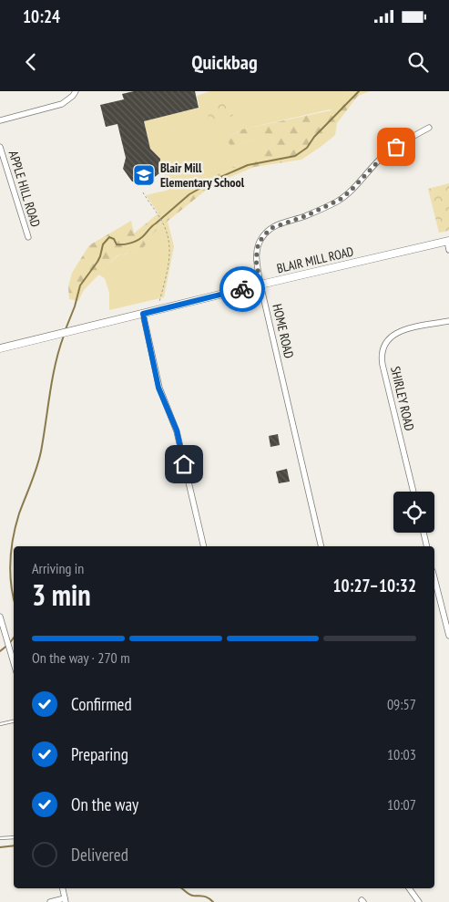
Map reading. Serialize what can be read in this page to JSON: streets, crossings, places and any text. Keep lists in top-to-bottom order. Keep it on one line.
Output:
{"streets":{"main road":["BLAIR MILL ROAD"],"street":["APPLE HILL ROAD","HOME ROAD","SHIRLEY ROAD"]},"crossings":[["BLAIR MILL ROAD","HOME ROAD"]],"places":{"school or university":["Blair Mill Elementary School"]},"page":{"status":"10:24","header":"Quickbag","heading":["3 min","Arriving in","10:27–10:32"],"bar":"On the way · 270 m","list":[["Confirmed","09:57"],["Preparing","10:03"],["On the way","10:07"],"Delivered"]}}
